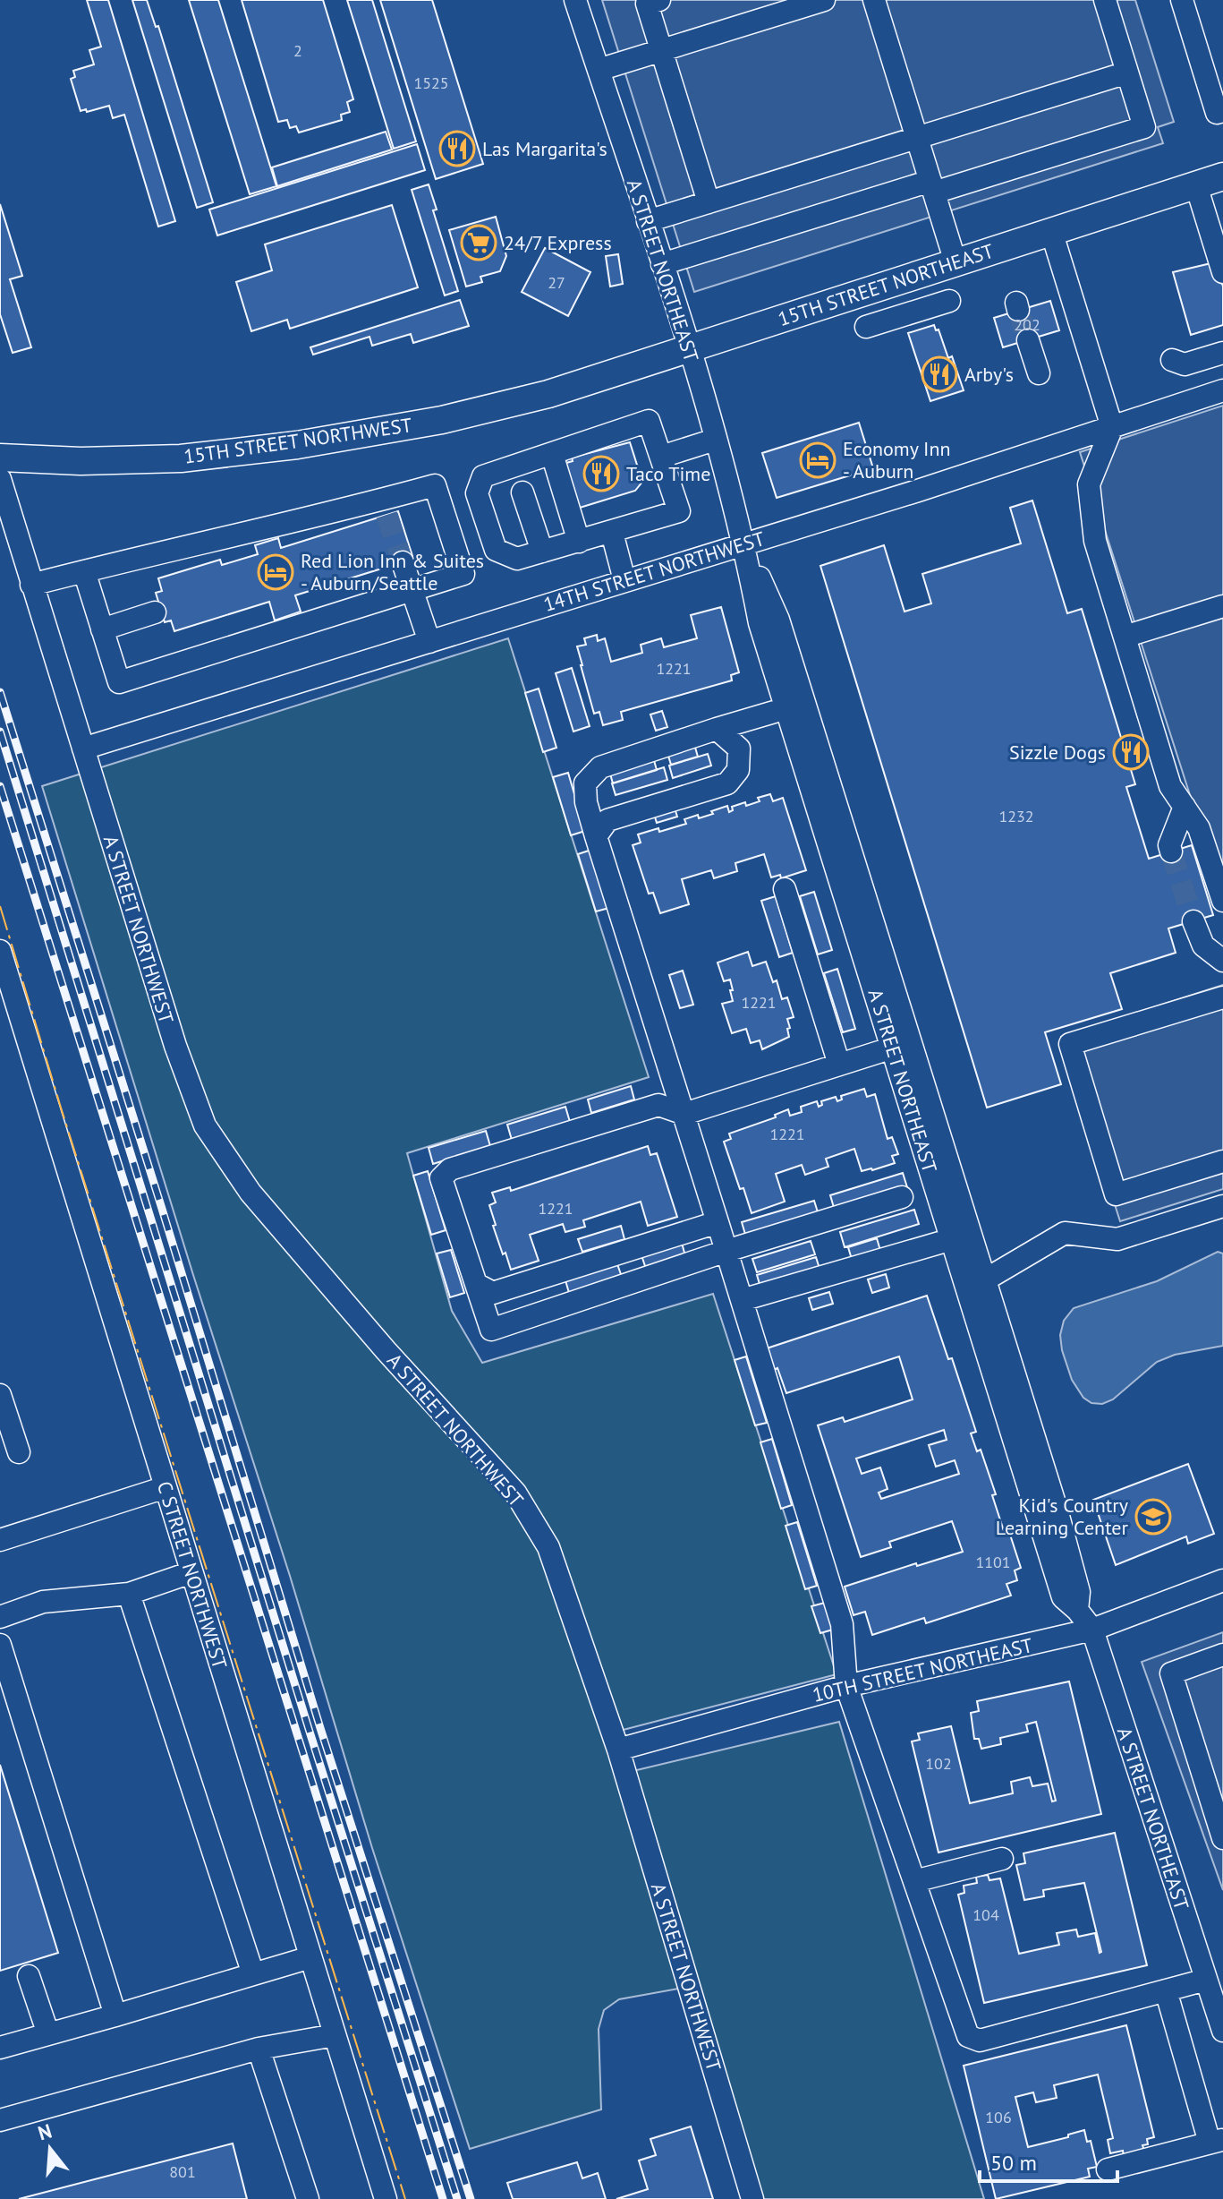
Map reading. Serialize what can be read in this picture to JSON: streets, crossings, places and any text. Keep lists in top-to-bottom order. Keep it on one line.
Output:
{"streets":{"main road":["15TH STREET NORTHEAST","15TH STREET NORTHWEST"],"street":["A STREET NORTHEAST","14TH STREET NORTHWEST","A STREET NORTHWEST","C STREET NORTHWEST","10TH STREET NORTHEAST"]},"crossings":[["A STREET NORTHEAST","15TH STREET NORTHEAST"],["A STREET NORTHEAST","14TH STREET NORTHWEST"],["A STREET NORTHEAST","10TH STREET NORTHEAST"],["15TH STREET NORTHEAST","15TH STREET NORTHWEST"],["14TH STREET NORTHWEST","A STREET NORTHWEST"],["A STREET NORTHWEST","10TH STREET NORTHEAST"]],"places":{"restaurant":["Las Margarita's","Arby's","Taco Time","Sizzle Dogs"],"supermarket":["24/7 Express"],"hotel":["Economy Inn - Auburn","Red Lion Inn & Suites - Auburn/Seattle"],"school or university":["Kid's Country Learning Center"]},"house_numbers":["2","1525","27","202","1221","1232","1221","1221","1221","1101","102","104","106","801"],"scale_bar":"50 m","north":"top"}
